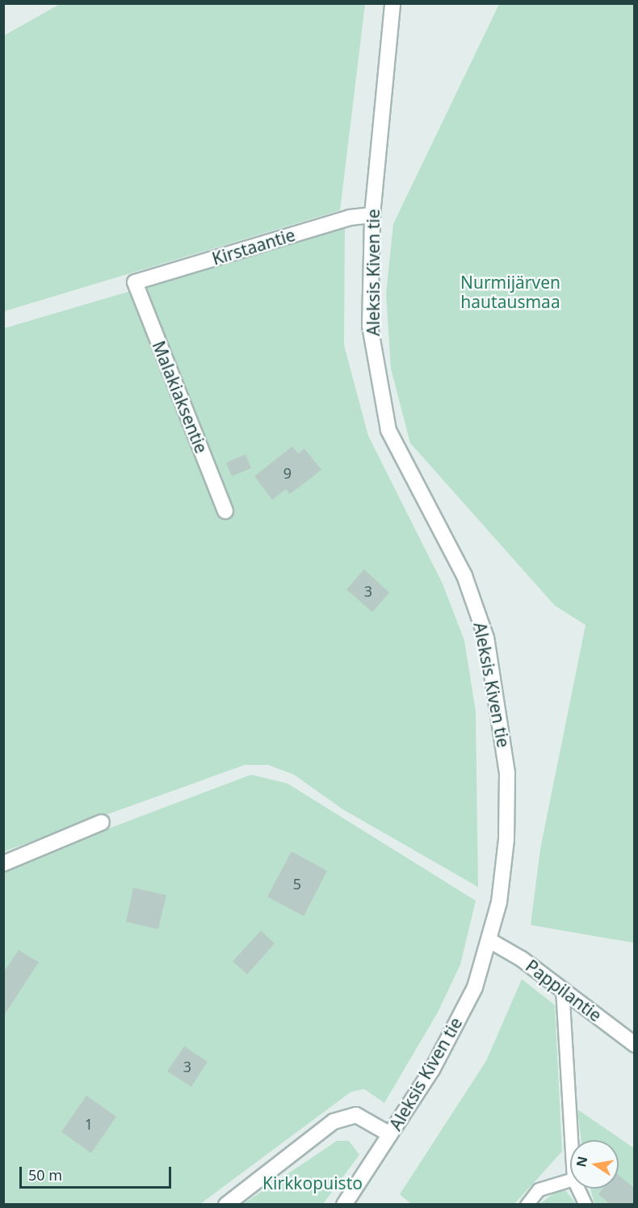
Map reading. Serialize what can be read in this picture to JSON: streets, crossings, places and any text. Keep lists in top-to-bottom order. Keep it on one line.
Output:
{"streets":{"street":["Kirstaantie","Aleksis Kiven tie","Malakiaksentie","Pappilantie"]},"crossings":[["Kirstaantie","Aleksis Kiven tie"],["Kirstaantie","Malakiaksentie"],["Aleksis Kiven tie","Pappilantie"]],"parks":["Nurmijärven hautausmaa","Kirkkopuisto"],"house_numbers":["9","3","5","3","1"],"scale_bar":"50 m","north":"left"}
